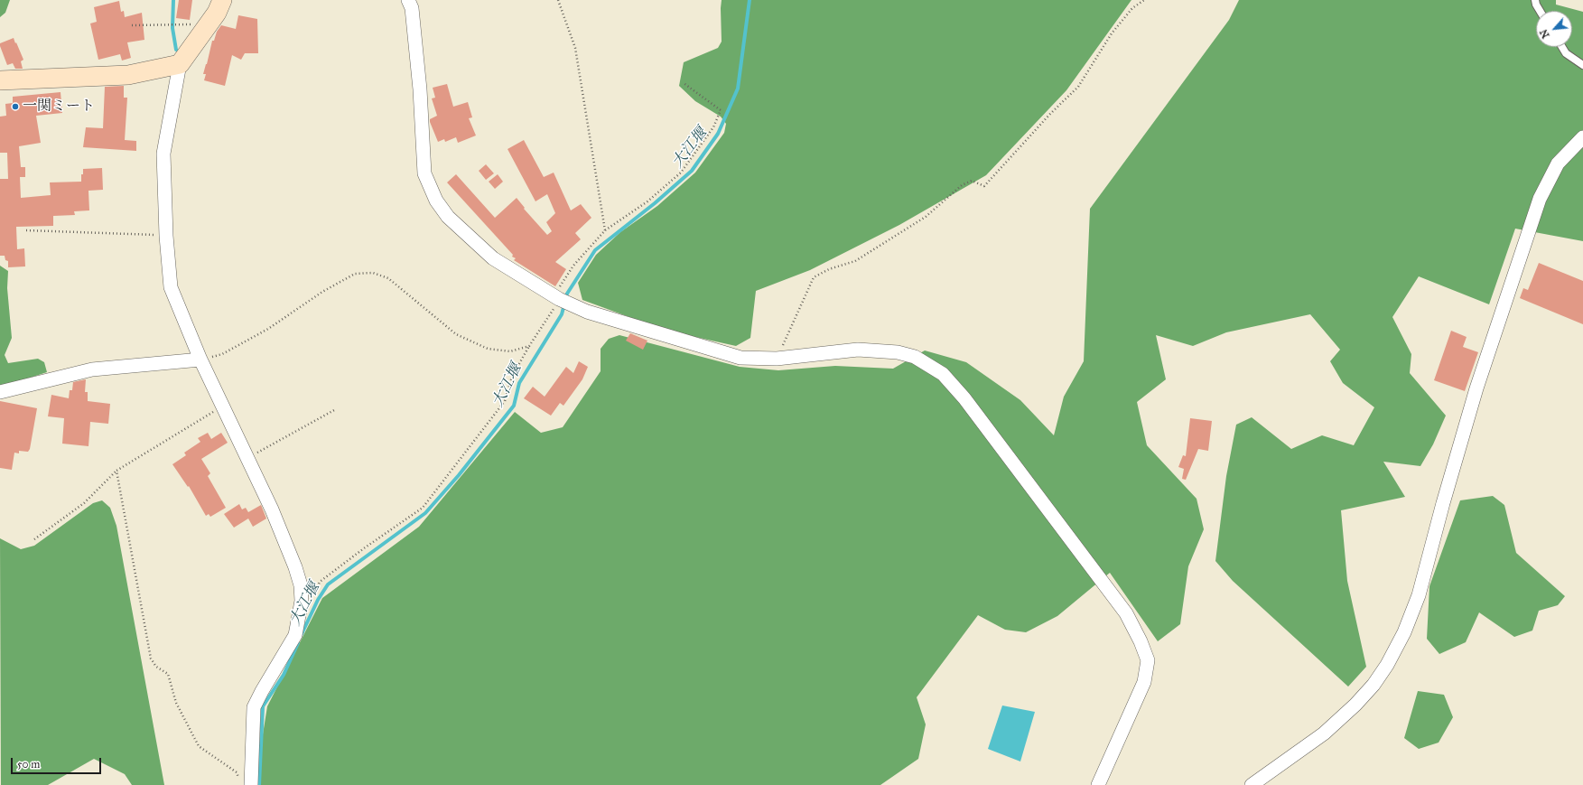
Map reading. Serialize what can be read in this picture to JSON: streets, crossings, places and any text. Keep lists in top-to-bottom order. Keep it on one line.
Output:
{"water":["大江堰"],"places":["一関ミート"],"scale_bar":"50 m","north":"bottom left"}
